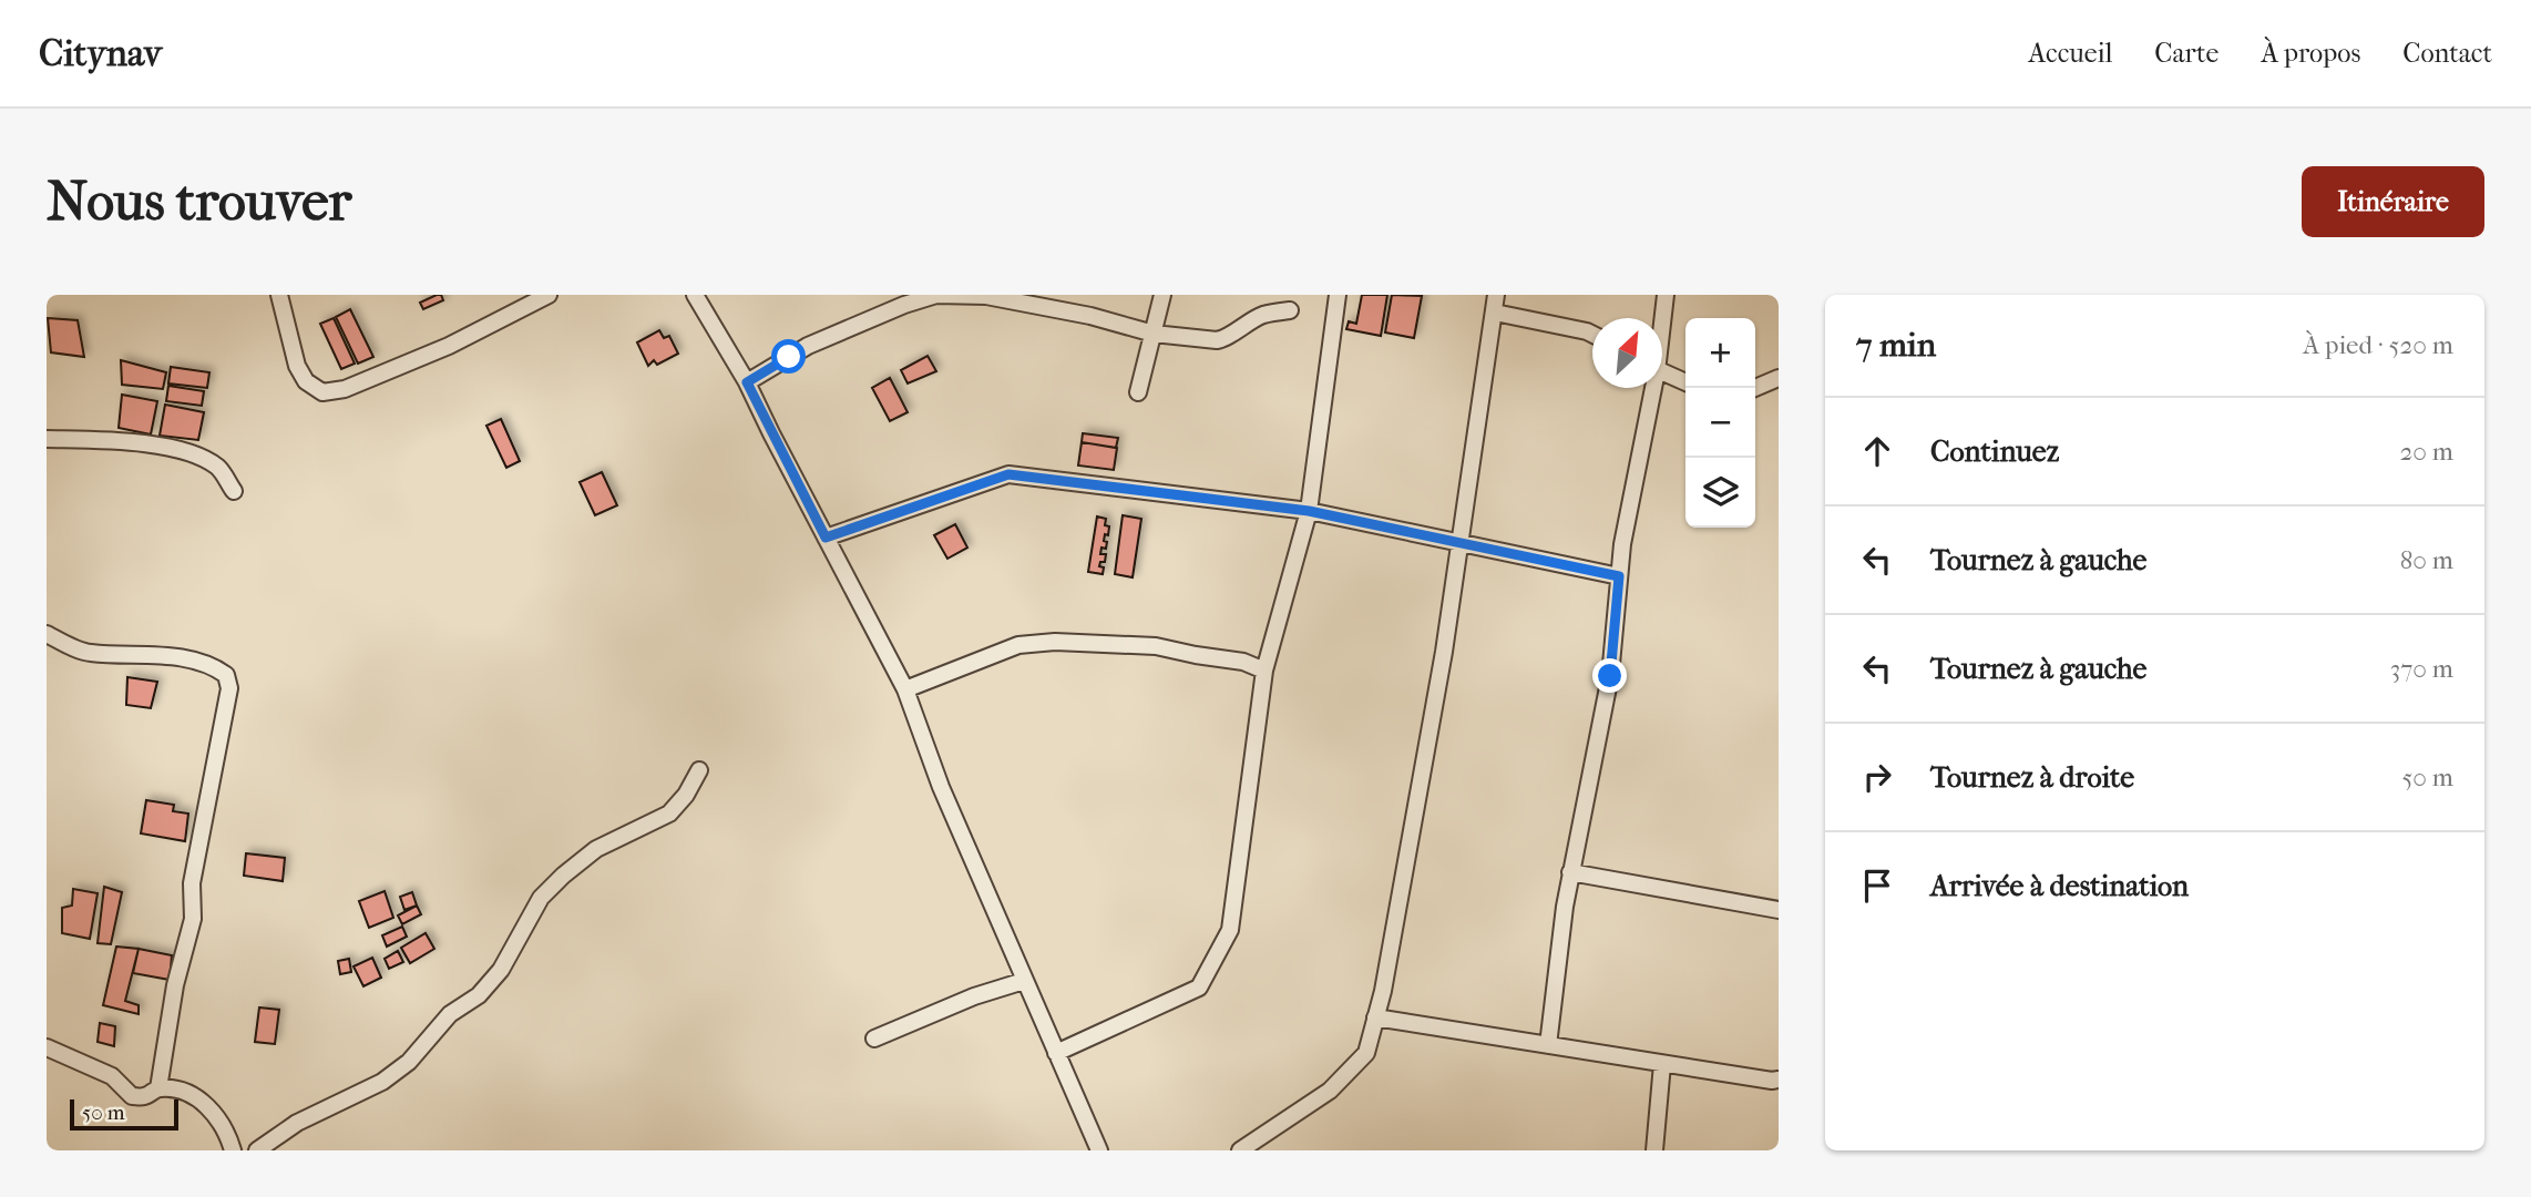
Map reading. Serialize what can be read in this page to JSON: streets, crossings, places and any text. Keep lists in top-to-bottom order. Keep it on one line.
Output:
{"scale_bar":"50 m","north":"top right","page":{"header":"Citynav","nav":["Accueil","Carte","À propos","Contact"],"buttons":"Itinéraire","title":"Nous trouver","heading":["7 min","À pied · 520 m"],"map_buttons":["+","−"],"list":[["Continuez","20 m"],["Tournez à gauche","80 m"],["Tournez à gauche","370 m"],["Tournez à droite","50 m"],"Arrivée à destination"],"scale":"50 m"}}
